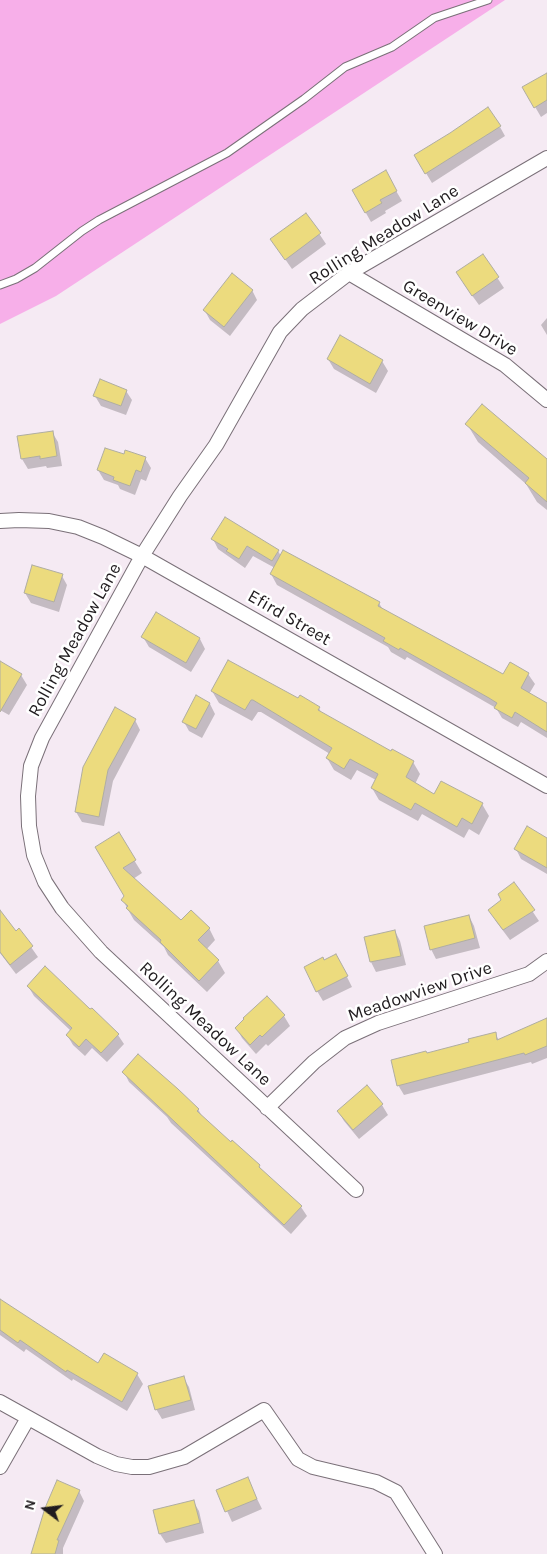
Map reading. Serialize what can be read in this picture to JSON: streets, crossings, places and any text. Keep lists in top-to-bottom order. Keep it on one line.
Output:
{"streets":{"street":["Rolling Meadow Lane","Greenview Drive","Efird Street","Meadowview Drive"]},"crossings":[["Rolling Meadow Lane","Greenview Drive"],["Rolling Meadow Lane","Efird Street"],["Rolling Meadow Lane","Meadowview Drive"]],"north":"left"}
